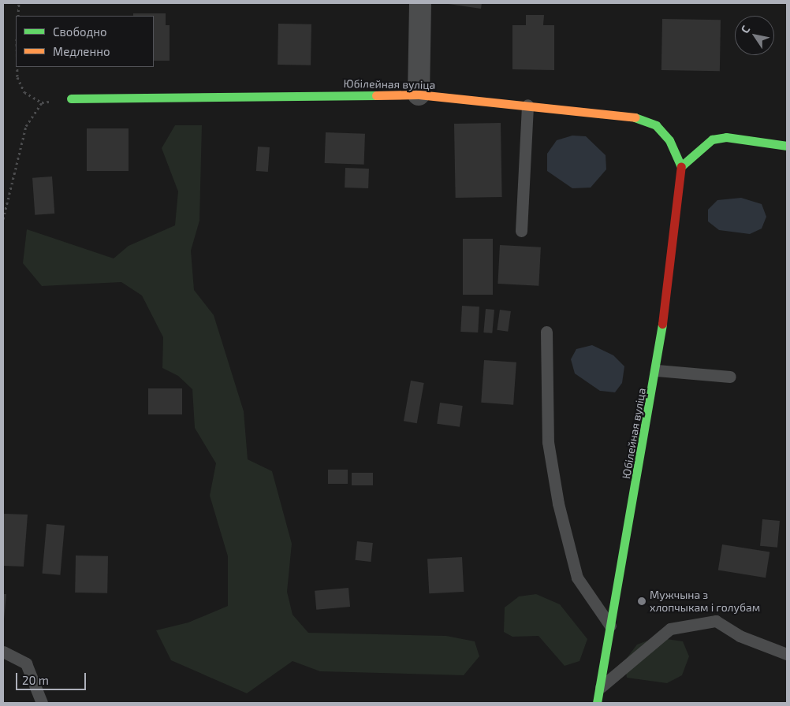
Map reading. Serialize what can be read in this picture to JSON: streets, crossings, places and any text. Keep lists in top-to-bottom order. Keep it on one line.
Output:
{"streets":{"street":["Юбілейная вуліца"]},"places":["Мужчына з хлопчыкам і голубам"],"legend":["Свободно","Медленно"],"scale_bar":"20 m","north":"top left"}
